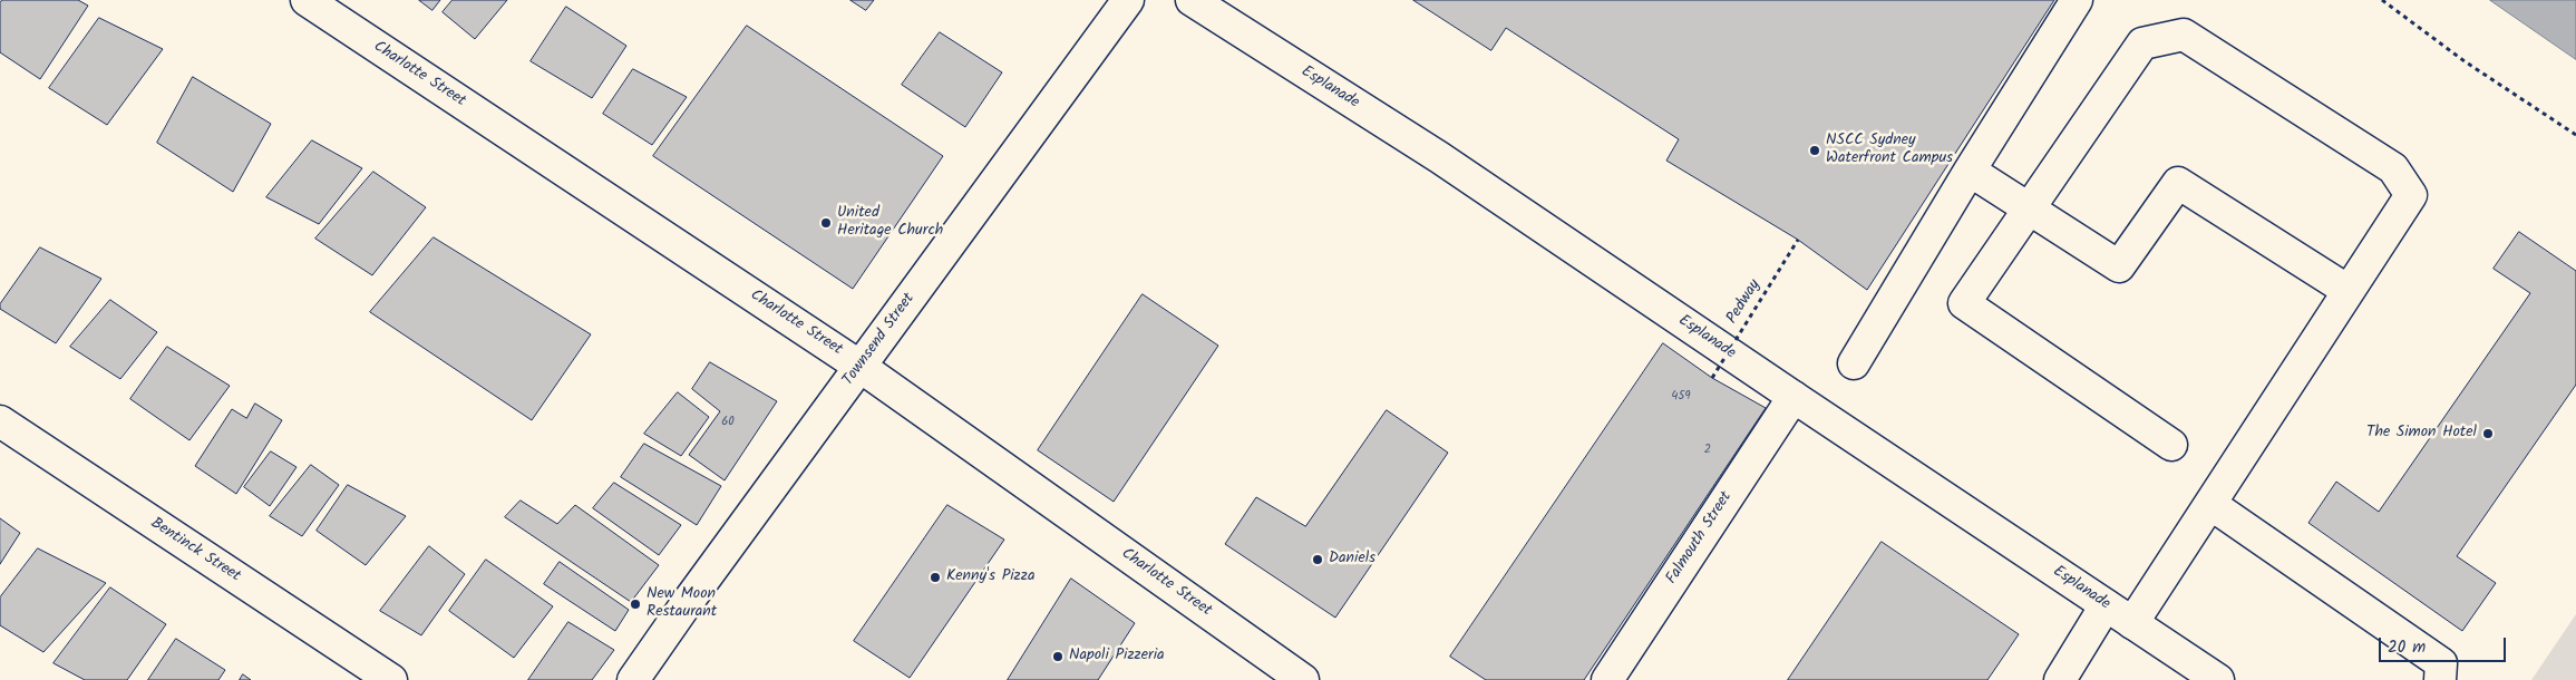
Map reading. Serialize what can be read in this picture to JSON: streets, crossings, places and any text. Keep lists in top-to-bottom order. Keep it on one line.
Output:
{"streets":{"main road":["Charlotte Street","Esplanade","Townsend Street","Falmouth Street","Bentinck Street"],"path":["Pedway"]},"crossings":[["Charlotte Street","Townsend Street"],["Esplanade","Falmouth Street"]],"places":["NSCC Sydney Waterfront Campus","United Heritage Church","The Simon Hotel","Daniels","Kenny's Pizza","New Moon Restaurant","Napoli Pizzeria"],"house_numbers":["459","60","2"],"scale_bar":"20 m"}
